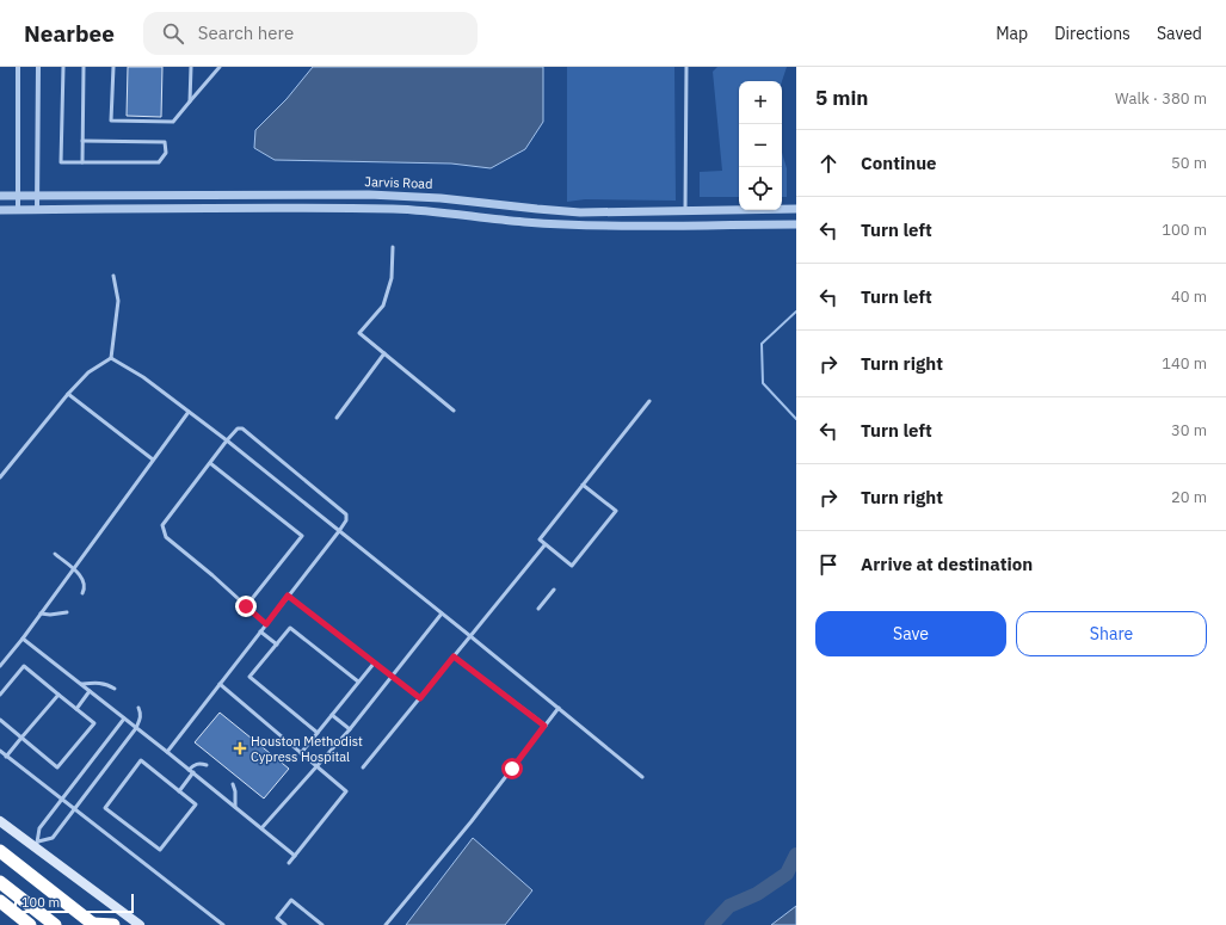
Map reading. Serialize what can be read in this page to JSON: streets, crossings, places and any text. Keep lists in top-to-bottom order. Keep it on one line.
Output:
{"streets":{"street":["Jarvis Road"]},"places":{"health":["Houston Methodist Cypress Hospital"]},"scale_bar":"100 m","page":{"header":"Nearbee","search":"Search here","nav":["Map","Directions","Saved"],"heading":["5 min","Walk · 380 m"],"map_buttons":["+","−"],"list":[["Continue","50 m"],["Turn left","100 m"],["Turn left","40 m"],["Turn right","140 m"],["Turn left","30 m"],["Turn right","20 m"],"Arrive at destination"],"buttons":["Save","Share"],"scale":"100 m"}}
